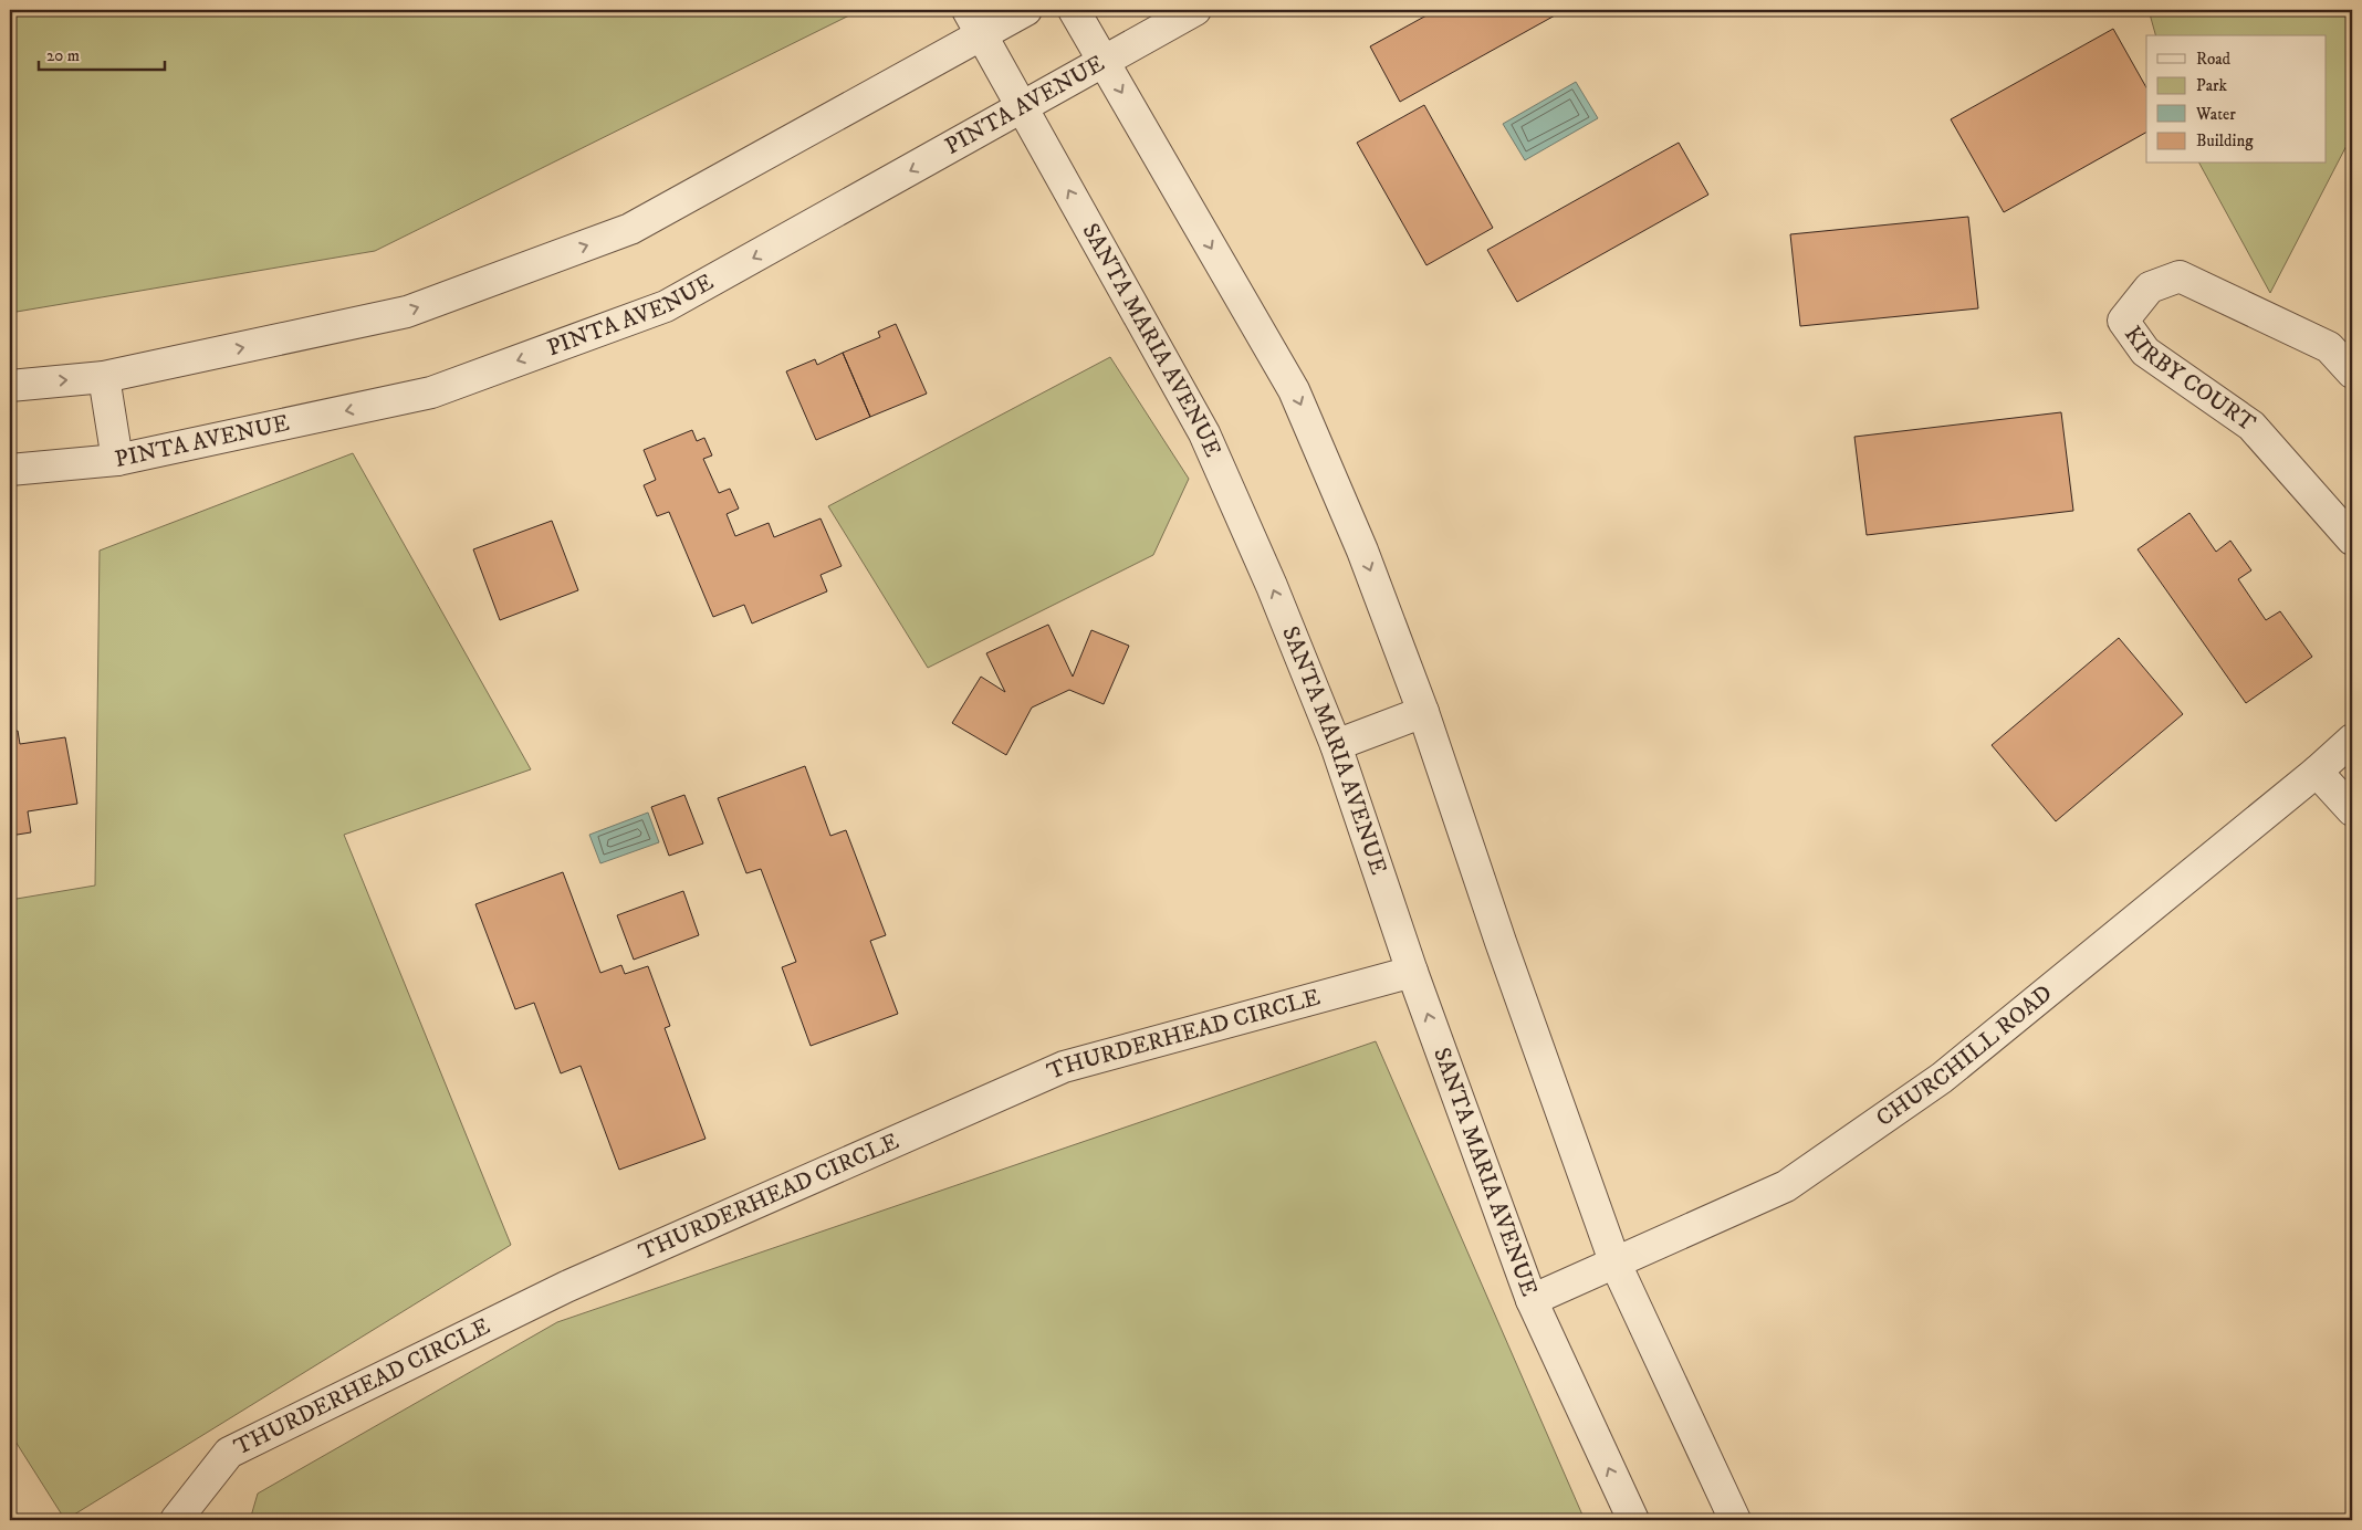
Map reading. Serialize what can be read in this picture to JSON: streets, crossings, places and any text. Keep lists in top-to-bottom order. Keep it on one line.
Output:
{"streets":{"street":["PINTA AVENUE","SANTA MARIA AVENUE","KIRBY COURT","THURDERHEAD CIRCLE","CHURCHILL ROAD"]},"crossings":[["PINTA AVENUE","SANTA MARIA AVENUE"],["SANTA MARIA AVENUE","THURDERHEAD CIRCLE"],["SANTA MARIA AVENUE","CHURCHILL ROAD"]],"legend":["Road","Park","Water","Building"],"scale_bar":"20 m"}
